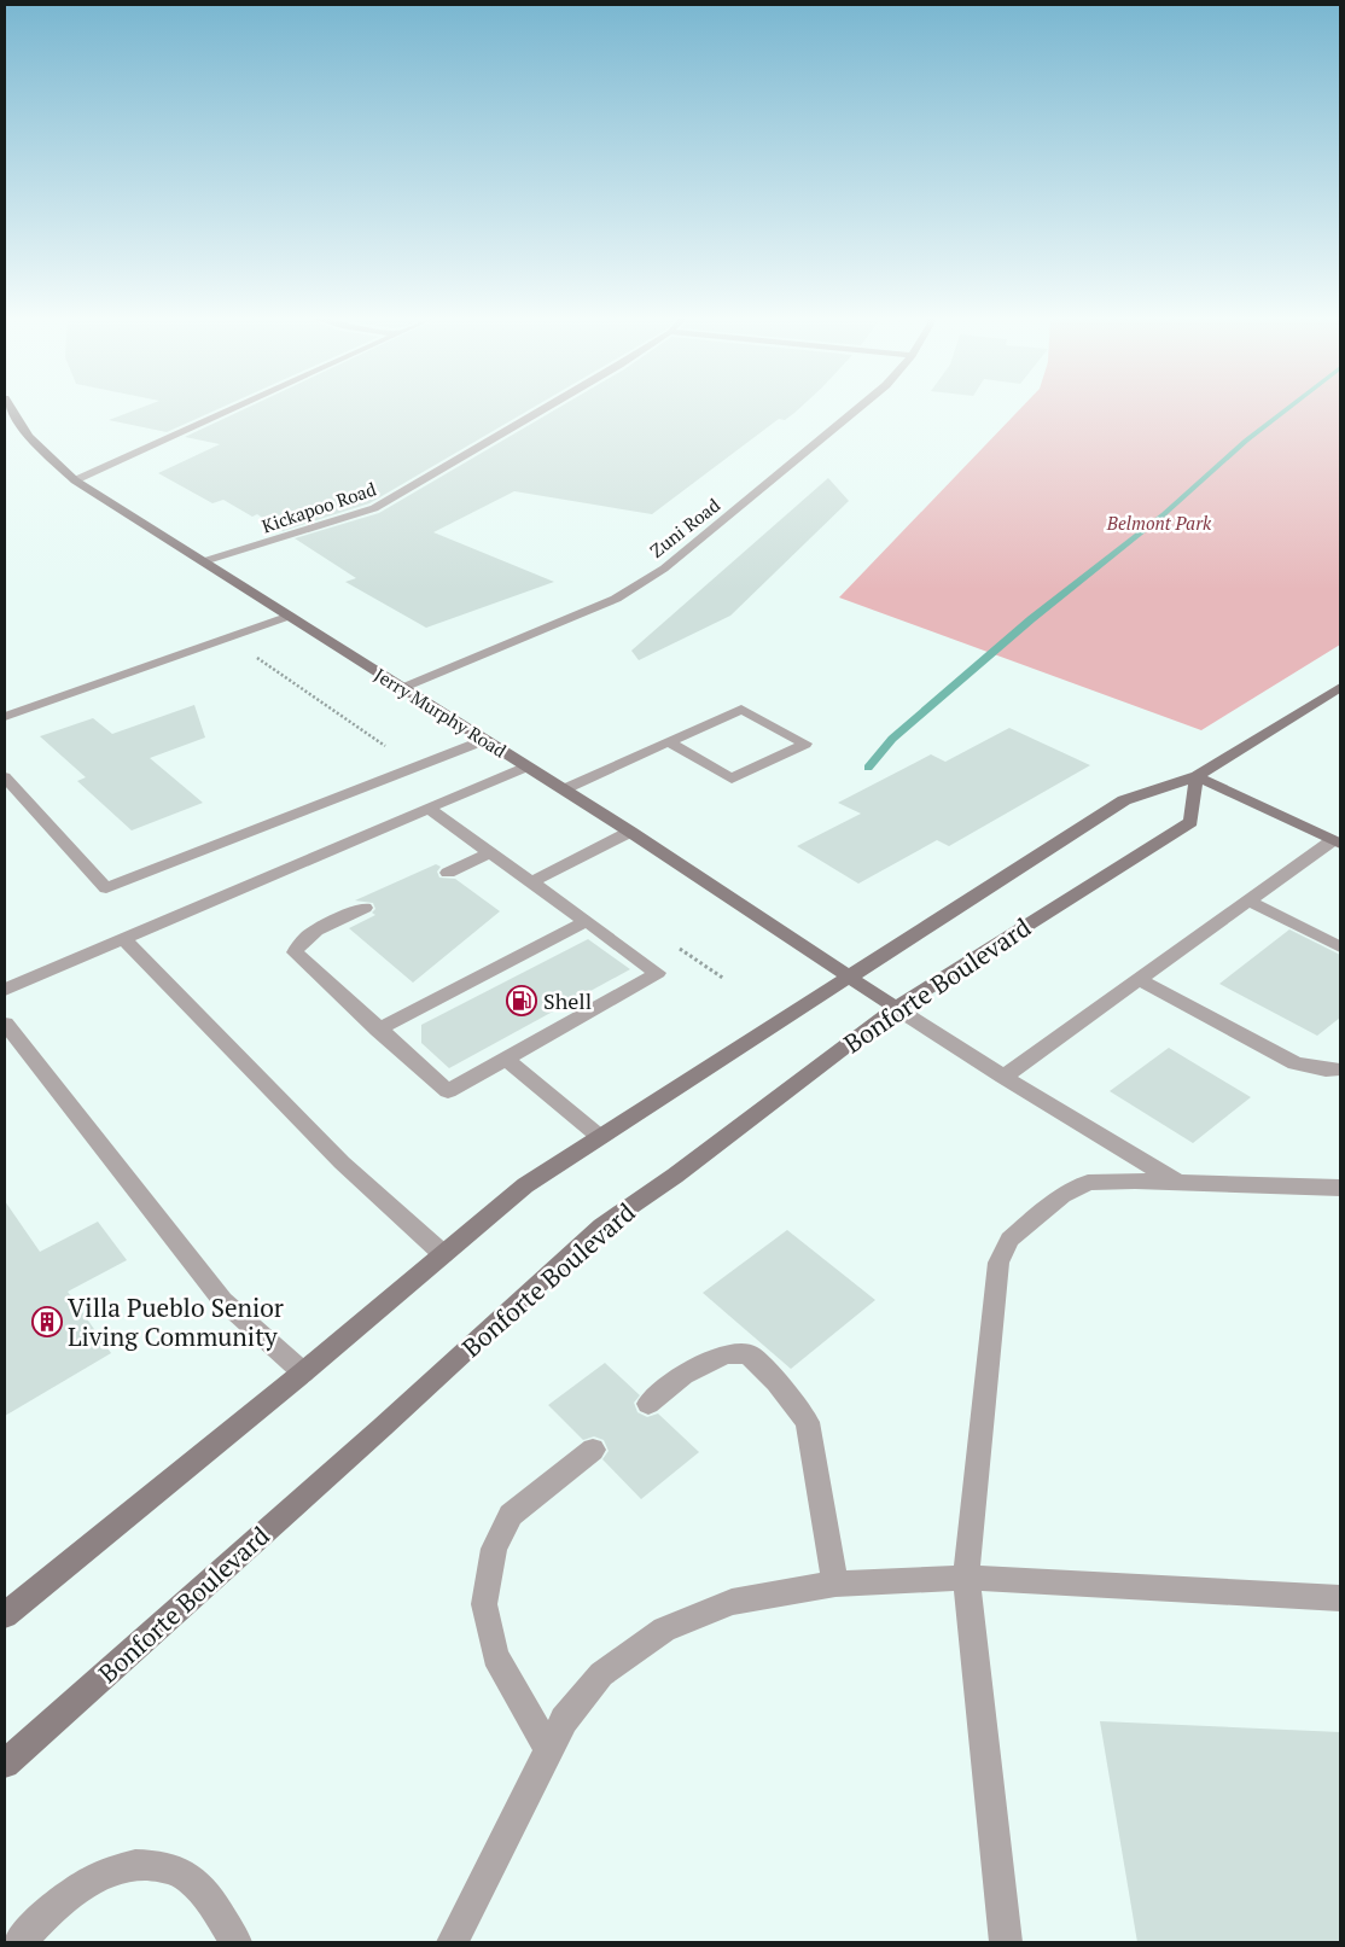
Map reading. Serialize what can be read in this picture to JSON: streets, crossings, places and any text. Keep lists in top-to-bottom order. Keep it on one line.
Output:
{"streets":{"main road":["Jerry Murphy Road","Bonforte Boulevard"],"street":["Kickapoo Road","Zuni Road"]},"crossings":[["Kickapoo Road","Jerry Murphy Road"],["Zuni Road","Jerry Murphy Road"],["Jerry Murphy Road","Bonforte Boulevard"]],"parks":["Belmont Park"],"places":{"fuel station":["Shell"],"building":["Villa Pueblo Senior Living Community"]}}
